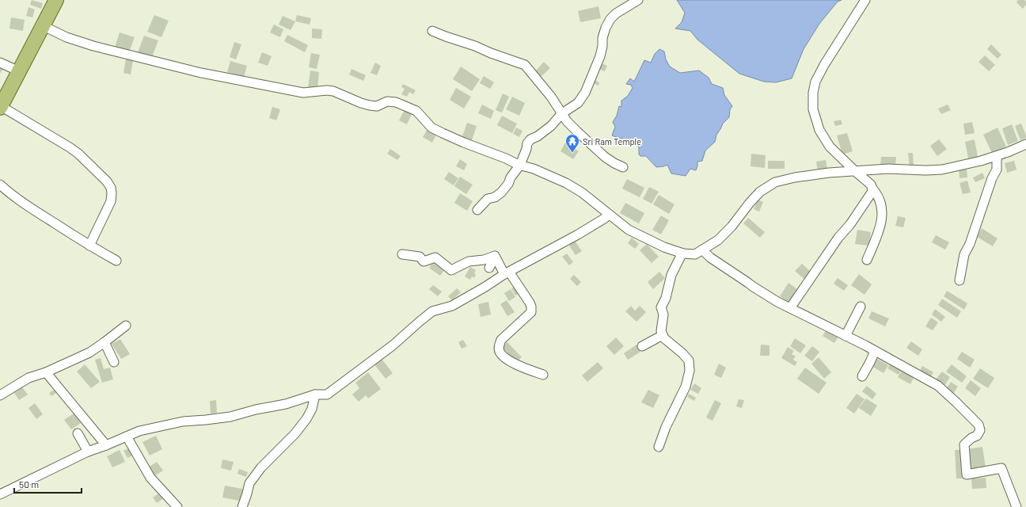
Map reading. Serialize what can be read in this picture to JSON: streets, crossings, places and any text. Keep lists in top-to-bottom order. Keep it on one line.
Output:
{"places":{"temple":["Sri Ram Temple"]},"scale_bar":"50 m"}
